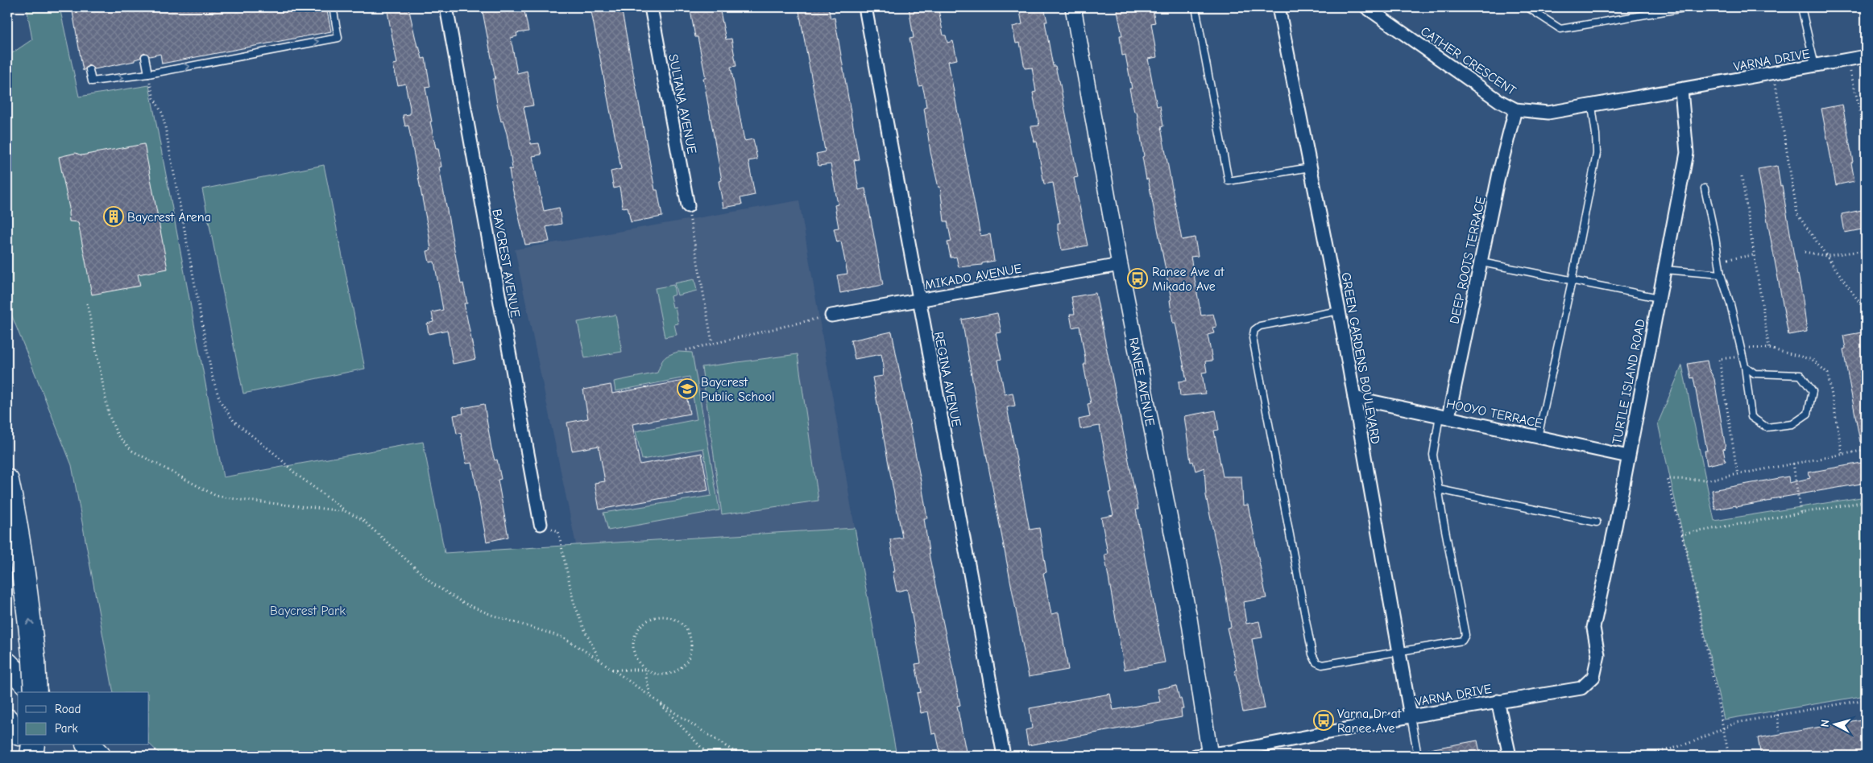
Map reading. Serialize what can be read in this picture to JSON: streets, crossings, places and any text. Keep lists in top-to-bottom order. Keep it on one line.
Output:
{"streets":{"street":["VARNA DRIVE","CATHER CRESCENT","SULTANA AVENUE","DEEP ROOTS TERRACE","BAYCREST AVENUE","MIKADO AVENUE","GREEN GARDENS BOULEVARD","REGINA AVENUE","RANEE AVENUE","TURTLE ISLAND ROAD","HOOYO TERRACE"]},"crossings":[["VARNA DRIVE","CATHER CRESCENT"],["VARNA DRIVE","DEEP ROOTS TERRACE"],["VARNA DRIVE","GREEN GARDENS BOULEVARD"],["VARNA DRIVE","RANEE AVENUE"],["VARNA DRIVE","TURTLE ISLAND ROAD"],["CATHER CRESCENT","DEEP ROOTS TERRACE"],["DEEP ROOTS TERRACE","HOOYO TERRACE"],["MIKADO AVENUE","REGINA AVENUE"],["MIKADO AVENUE","RANEE AVENUE"],["GREEN GARDENS BOULEVARD","HOOYO TERRACE"],["TURTLE ISLAND ROAD","HOOYO TERRACE"]],"parks":["Baycrest Park"],"places":{"building":["Baycrest Arena"],"bus stop":["Ranee Ave at Mikado Ave","Varna Dr at Ranee Ave"],"school or university":["Baycrest Public School"]},"legend":["Road","Park"],"north":"left"}
